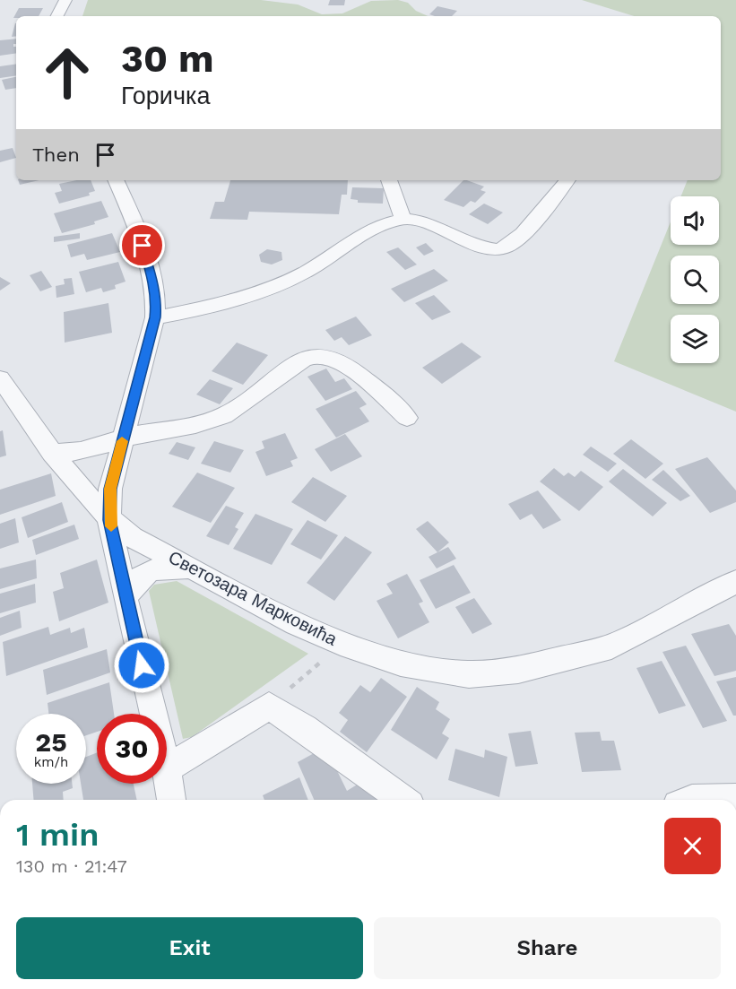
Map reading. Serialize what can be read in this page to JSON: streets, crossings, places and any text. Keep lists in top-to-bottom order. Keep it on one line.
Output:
{"streets":{"street":["Светозара Марковића"]},"page":{"turn":["30 m","Горичка"],"then":"Then","speed":"25 km/h","limit":"30","heading":["1 min","130 m · 21:47"],"buttons":["Exit","Share"]}}
